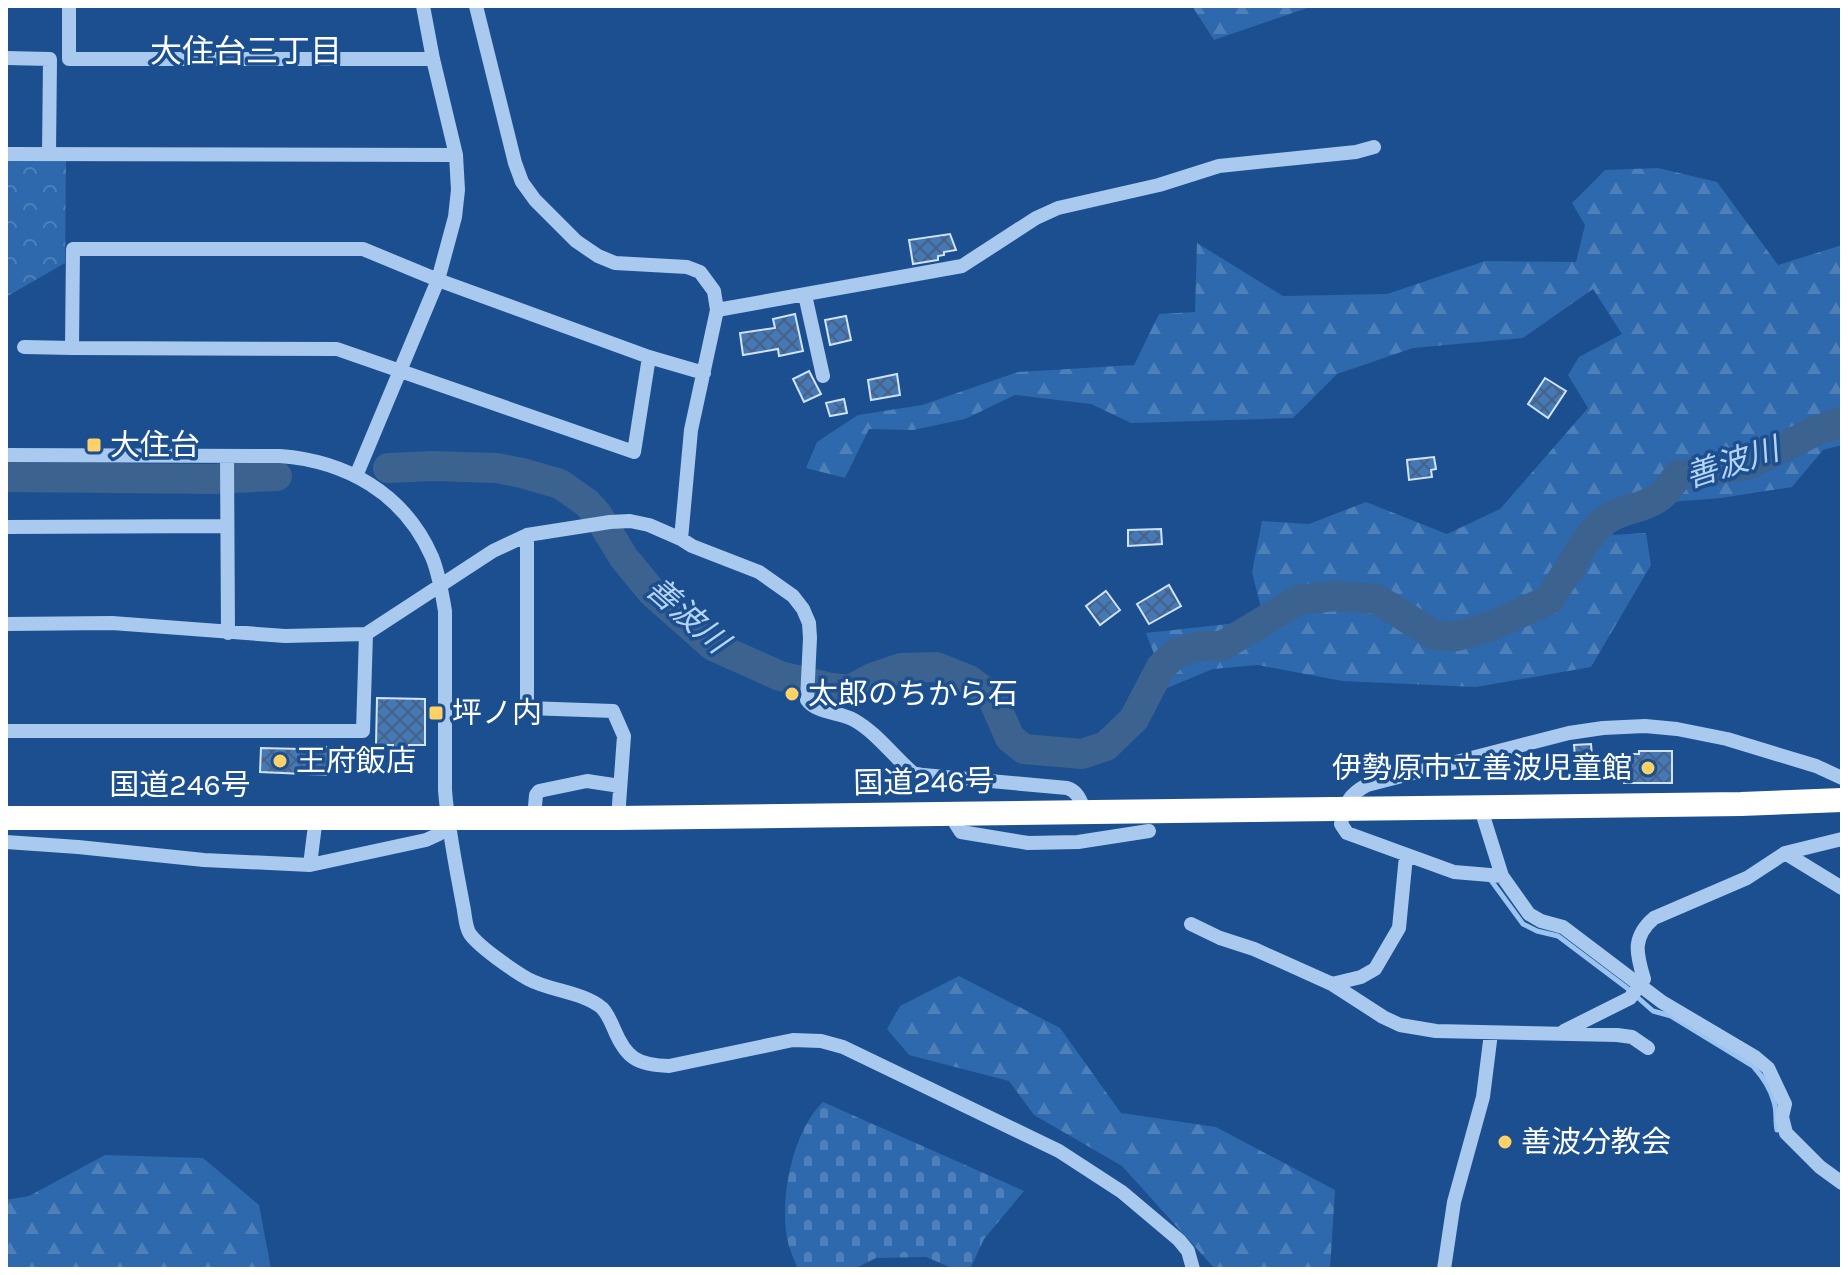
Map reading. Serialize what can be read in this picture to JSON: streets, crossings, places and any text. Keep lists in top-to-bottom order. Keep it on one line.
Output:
{"streets":{"highway":["国道246号"]},"districts":["大住台三丁目"],"water":["善波川"],"places":{"transit":["大住台","坪ノ内"],"other":["太郎のちから石","王府飯店","伊勢原市立善波児童館","善波分教会"]}}
